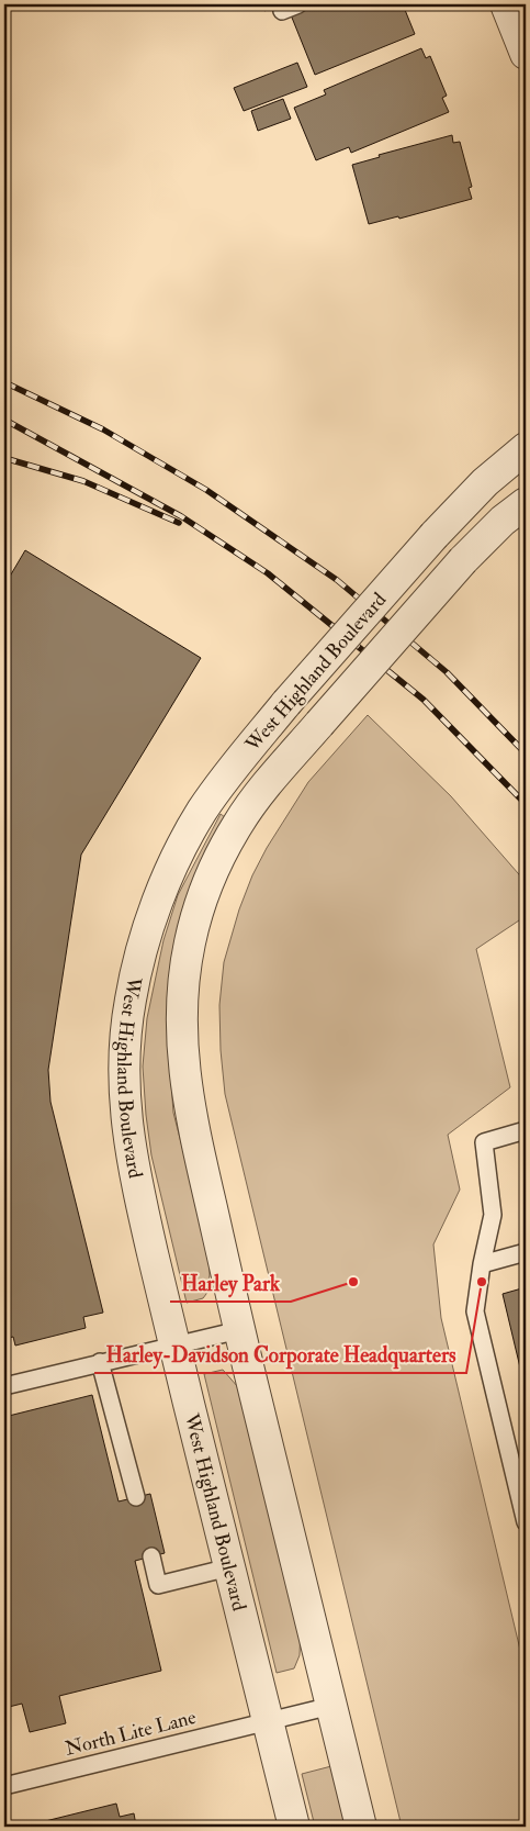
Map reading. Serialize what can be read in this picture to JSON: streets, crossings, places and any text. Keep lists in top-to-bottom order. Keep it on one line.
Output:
{"streets":{"street":["West Highland Boulevard"],"lane":["North Lite Lane"]},"crossings":[["West Highland Boulevard","North Lite Lane"]],"places":["Harley Park","Harley-Davidson Corporate Headquarters"]}
